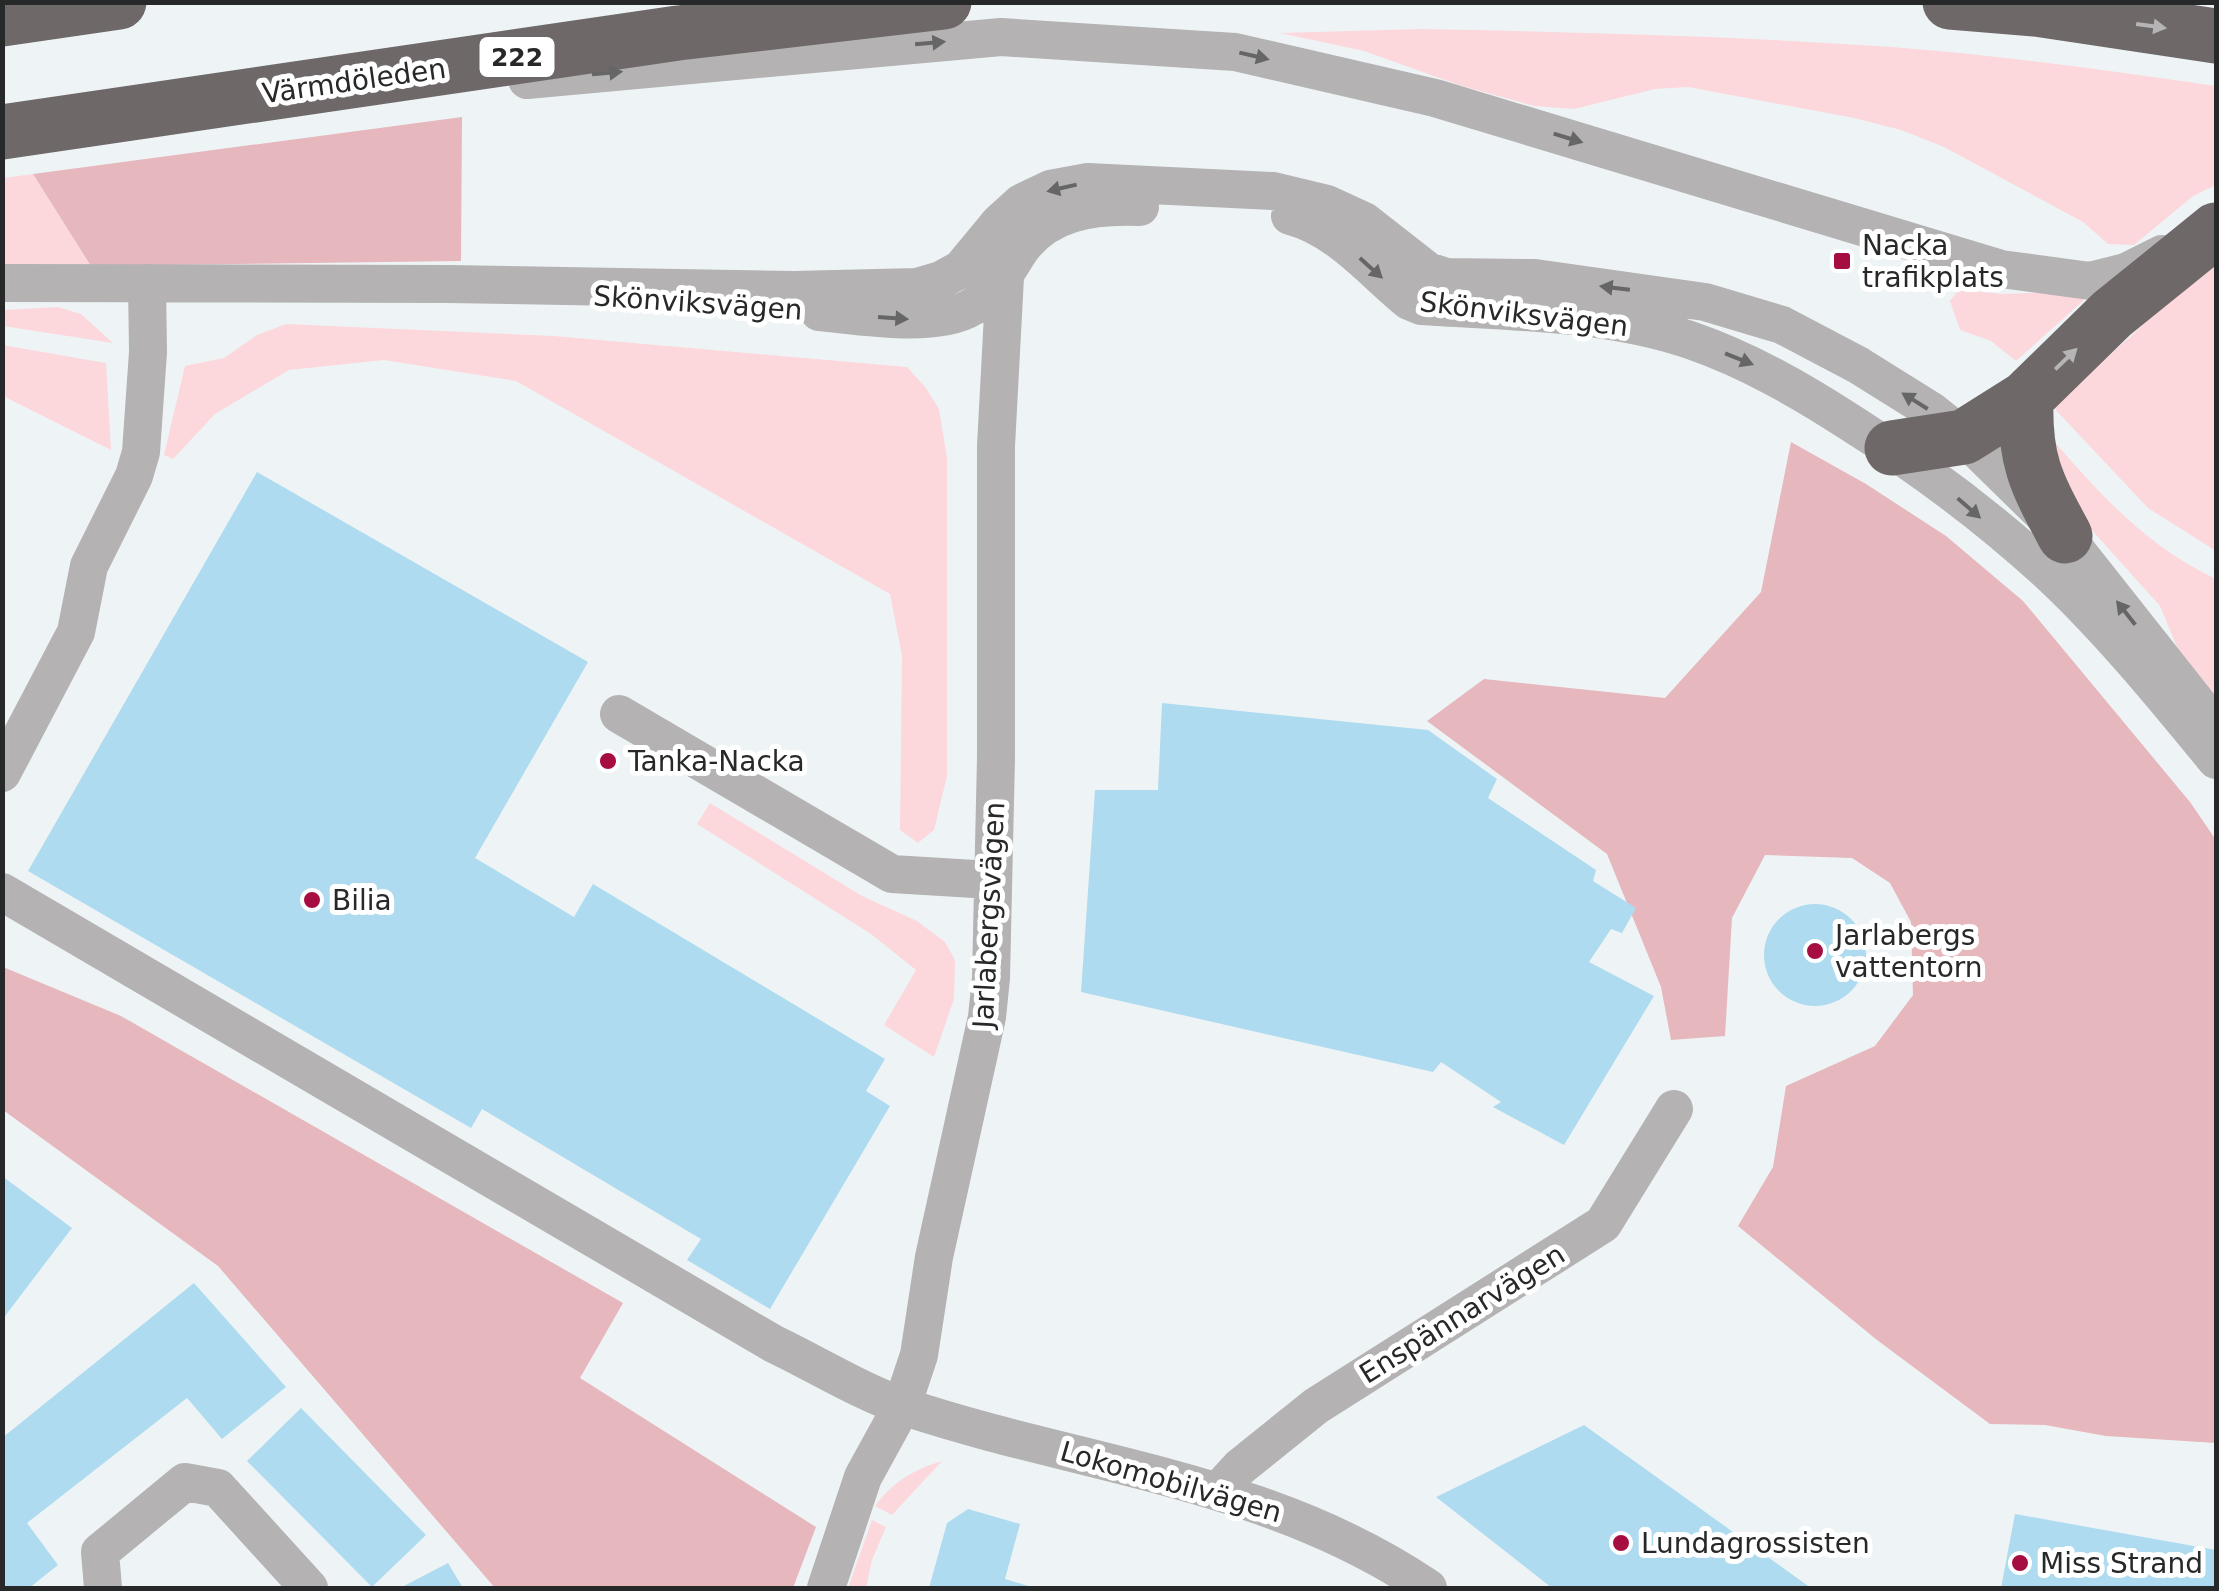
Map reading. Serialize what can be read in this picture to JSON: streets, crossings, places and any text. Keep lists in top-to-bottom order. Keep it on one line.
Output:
{"streets":{"highway":["222","Värmdöleden"],"street":["Skönviksvägen","Jarlabergsvägen","Enspännarvägen","Lokomobilvägen"]},"crossings":[["Skönviksvägen","Jarlabergsvägen"],["Jarlabergsvägen","Lokomobilvägen"],["Enspännarvägen","Lokomobilvägen"]],"places":{"transit":["Nacka trafikplats"],"other":["Tanka-Nacka","Bilia","Jarlabergs vattentorn","Lundagrossisten","Miss Strand"]}}
